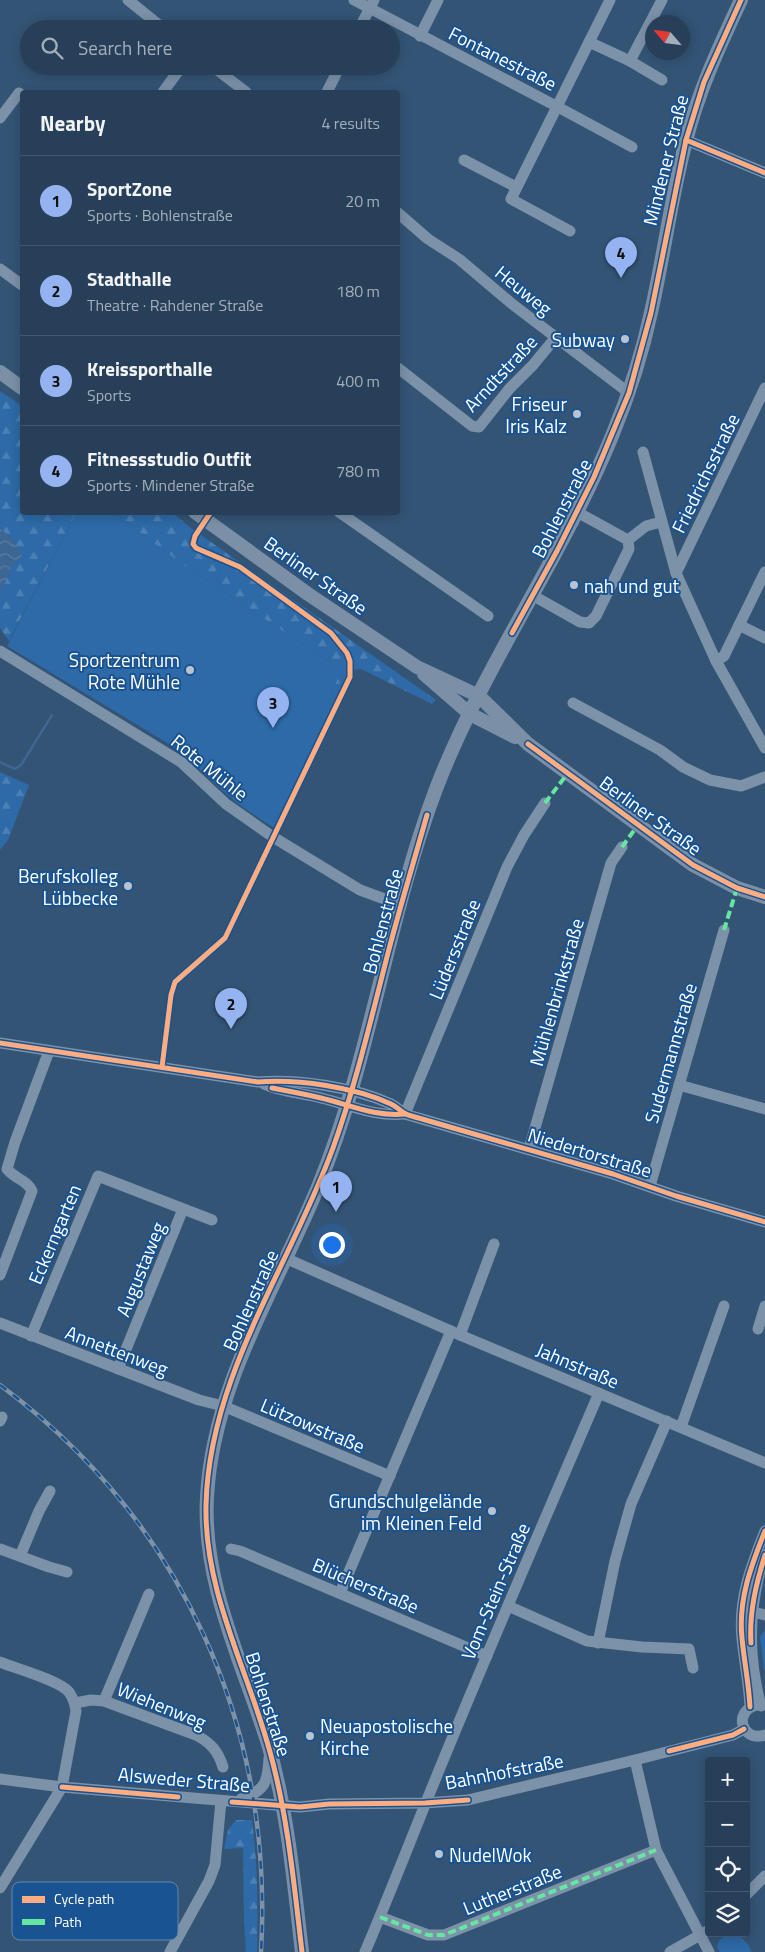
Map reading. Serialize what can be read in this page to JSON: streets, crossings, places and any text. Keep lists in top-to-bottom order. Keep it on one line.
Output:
{"streets":{"main road":["Mindener Straße","Bohlenstraße","Berliner Straße"],"street":["Fontanestraße","Heuweg","Arndtstraße","Friedrichsstraße","Rote Mühle","Lüdersstraße","Mühlenbrinkstraße","Sudermannstraße","Niedertorstraße","Eckerngarten","Augustaweg","Annettenweg","Jahnstraße","Lützowstraße","Blücherstraße","Vom-Stein-Straße","Wiehenweg","Bahnhofstraße","Alsweder Straße","Lutherstraße"]},"crossings":[["Mindener Straße","Heuweg"],["Mindener Straße","Bohlenstraße"],["Heuweg","Arndtstraße"],["Heuweg","Bohlenstraße"],["Bohlenstraße","Berliner Straße"],["Bohlenstraße","Rote Mühle"],["Bohlenstraße","Niedertorstraße"],["Bohlenstraße","Annettenweg"],["Bohlenstraße","Jahnstraße"],["Bohlenstraße","Lützowstraße"],["Bohlenstraße","Alsweder Straße"],["Lüdersstraße","Niedertorstraße"],["Mühlenbrinkstraße","Niedertorstraße"],["Sudermannstraße","Niedertorstraße"],["Eckerngarten","Augustaweg"],["Eckerngarten","Annettenweg"],["Augustaweg","Annettenweg"],["Annettenweg","Lützowstraße"],["Jahnstraße","Vom-Stein-Straße"],["Blücherstraße","Vom-Stein-Straße"],["Vom-Stein-Straße","Bahnhofstraße"],["Vom-Stein-Straße","Alsweder Straße"],["Bahnhofstraße","Alsweder Straße"],["Bahnhofstraße","Lutherstraße"]],"places":["Subway","Friseur Iris Kalz","nah und gut","Sportzentrum Rote Mühle","Berufskolleg Lübbecke","Grundschulgelände im Kleinen Feld","Neuapostolische Kirche","NudelWok"],"legend":["Cycle path","Path"],"north":"top left","page":{"search":"Search here","heading":["Nearby","4 results"],"list":[{"mark":"1","name":"SportZone","note":"Sports · Bohlenstraße","value":"20 m"},{"mark":"2","name":"Stadthalle","note":"Theatre · Rahdener Straße","value":"180 m"},{"mark":"3","name":"Kreissporthalle","note":"Sports","value":"400 m"},{"mark":"4","name":"Fitnessstudio Outfit","note":"Sports · Mindener Straße","value":"780 m"}],"pins":["4","3","2","1"],"map_buttons":["+","−"]}}
